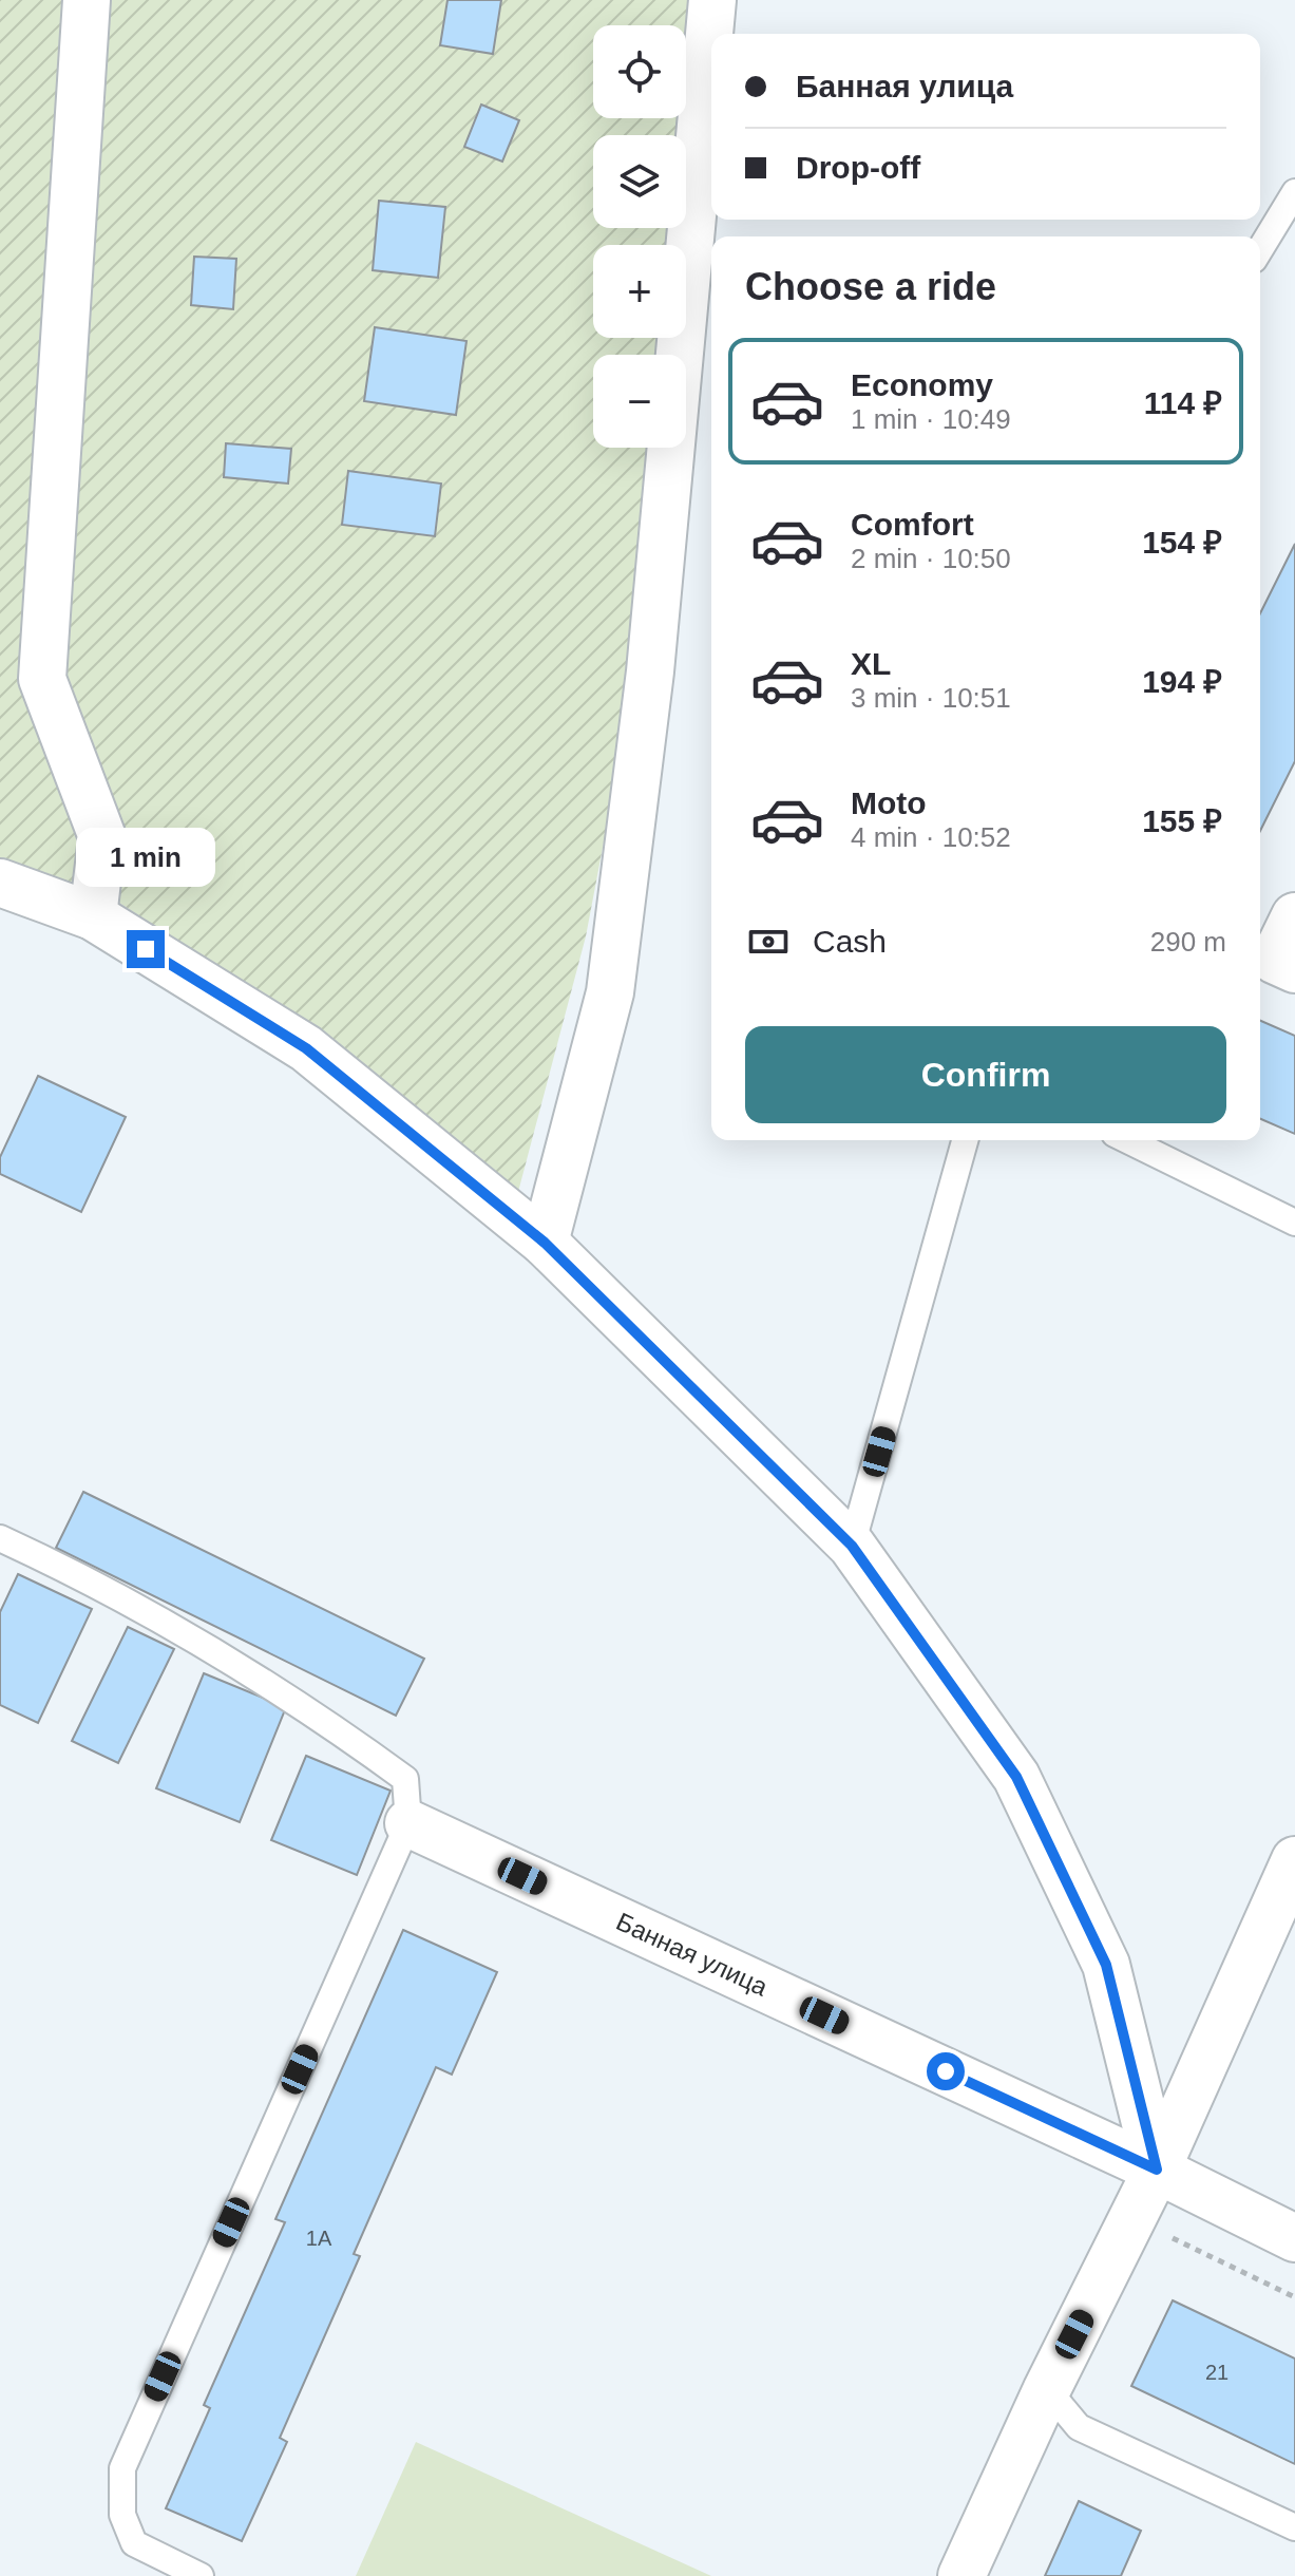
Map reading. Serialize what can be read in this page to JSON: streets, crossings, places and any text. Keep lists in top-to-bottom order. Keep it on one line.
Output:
{"streets":{"street":["Банная улица"]},"house_numbers":["1А","21"],"page":{"map_buttons":["+","−"],"banner":["Банная улица","Drop-off"],"heading":"Choose a ride","list":[{"name":"Economy","note":"1 min · 10:49","value":"114 ₽"},{"name":"Comfort","note":"2 min · 10:50","value":"154 ₽"},{"name":"XL","note":"3 min · 10:51","value":"194 ₽"},{"name":"Moto","note":"4 min · 10:52","value":"155 ₽"}],"bubble":"1 min","pay":["Cash","290 m"],"buttons":"Confirm"}}
